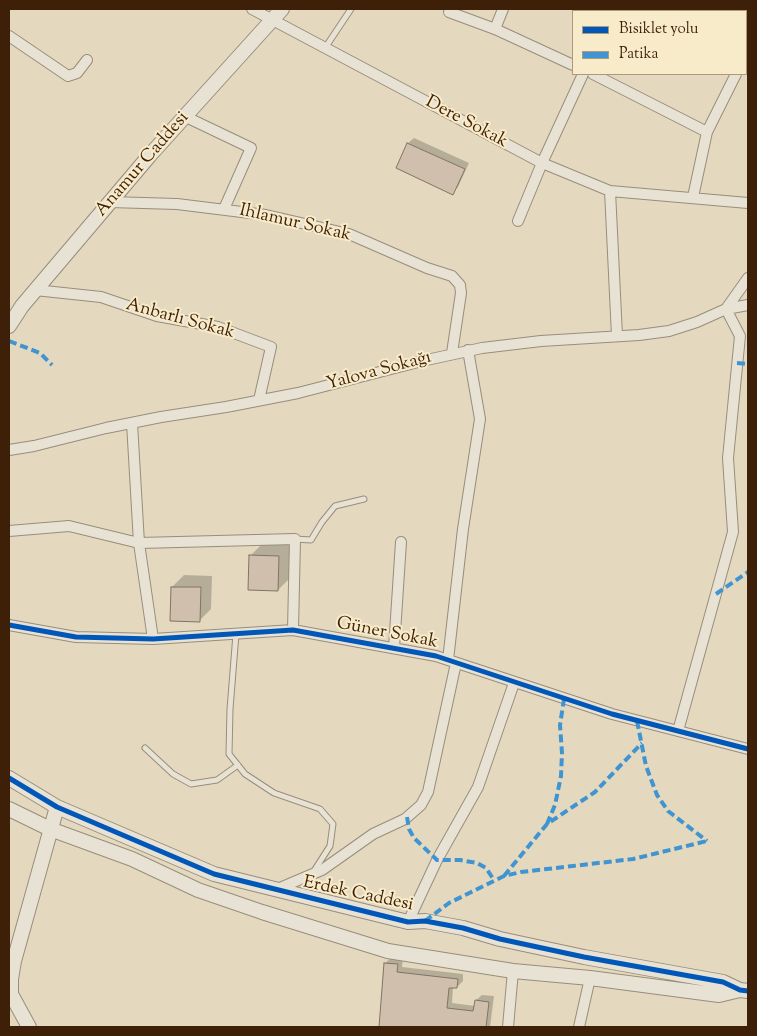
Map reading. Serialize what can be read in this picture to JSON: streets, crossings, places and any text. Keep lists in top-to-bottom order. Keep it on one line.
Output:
{"streets":{"street":["Dere Sokak","Anamur Caddesi","Ihlamur Sokak","Anbarlı Sokak","Yalova Sokağı","Güner Sokak","Erdek Caddesi"]},"crossings":[["Dere Sokak","Anamur Caddesi"],["Anamur Caddesi","Ihlamur Sokak"],["Anamur Caddesi","Anbarlı Sokak"],["Ihlamur Sokak","Yalova Sokağı"],["Anbarlı Sokak","Yalova Sokağı"]],"legend":["Bisiklet yolu","Patika"]}
